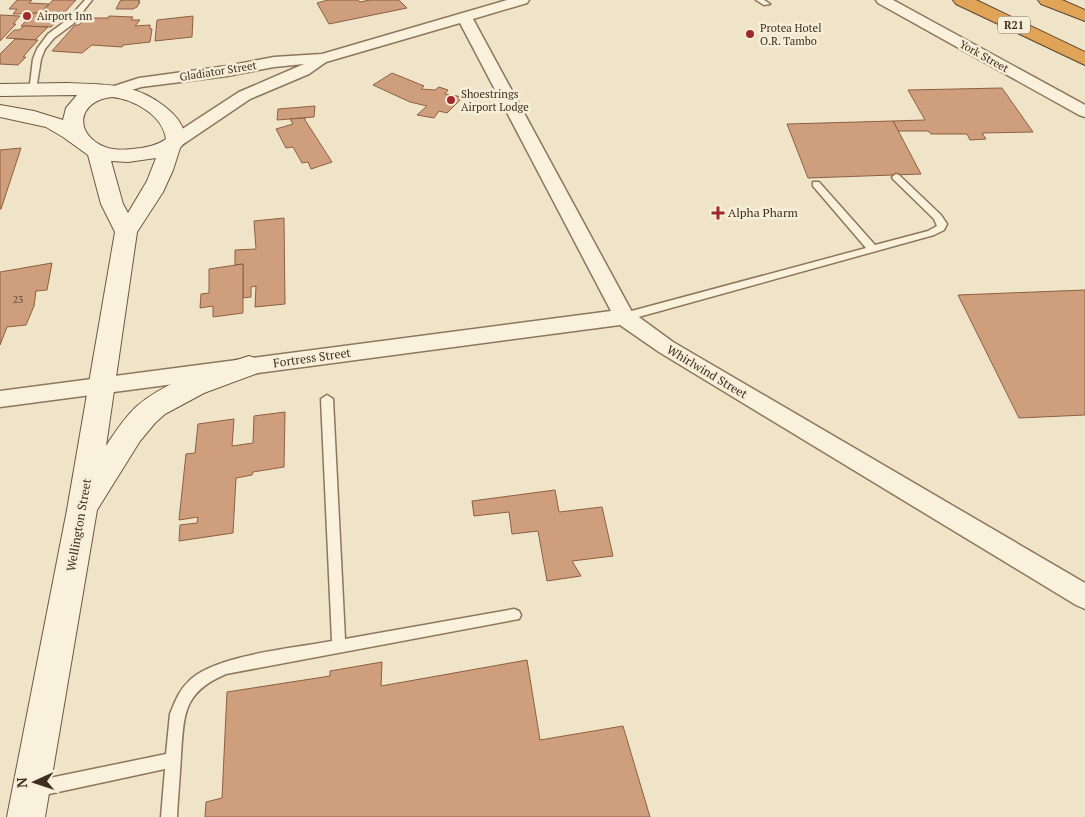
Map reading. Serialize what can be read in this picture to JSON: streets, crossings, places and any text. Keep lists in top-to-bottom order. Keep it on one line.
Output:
{"streets":{"highway":["R21"],"street":["York Street","Gladiator Street","Fortress Street","Whirlwind Street","Wellington Street"]},"crossings":[["Gladiator Street","Whirlwind Street"],["Gladiator Street","Wellington Street"],["Fortress Street","Whirlwind Street"],["Fortress Street","Wellington Street"]],"places":{"other":["Airport Inn","Protea Hotel O.R. Tambo","Shoestrings Airport Lodge"],"health":["Alpha Pharm"]},"house_numbers":["23"],"north":"left"}
